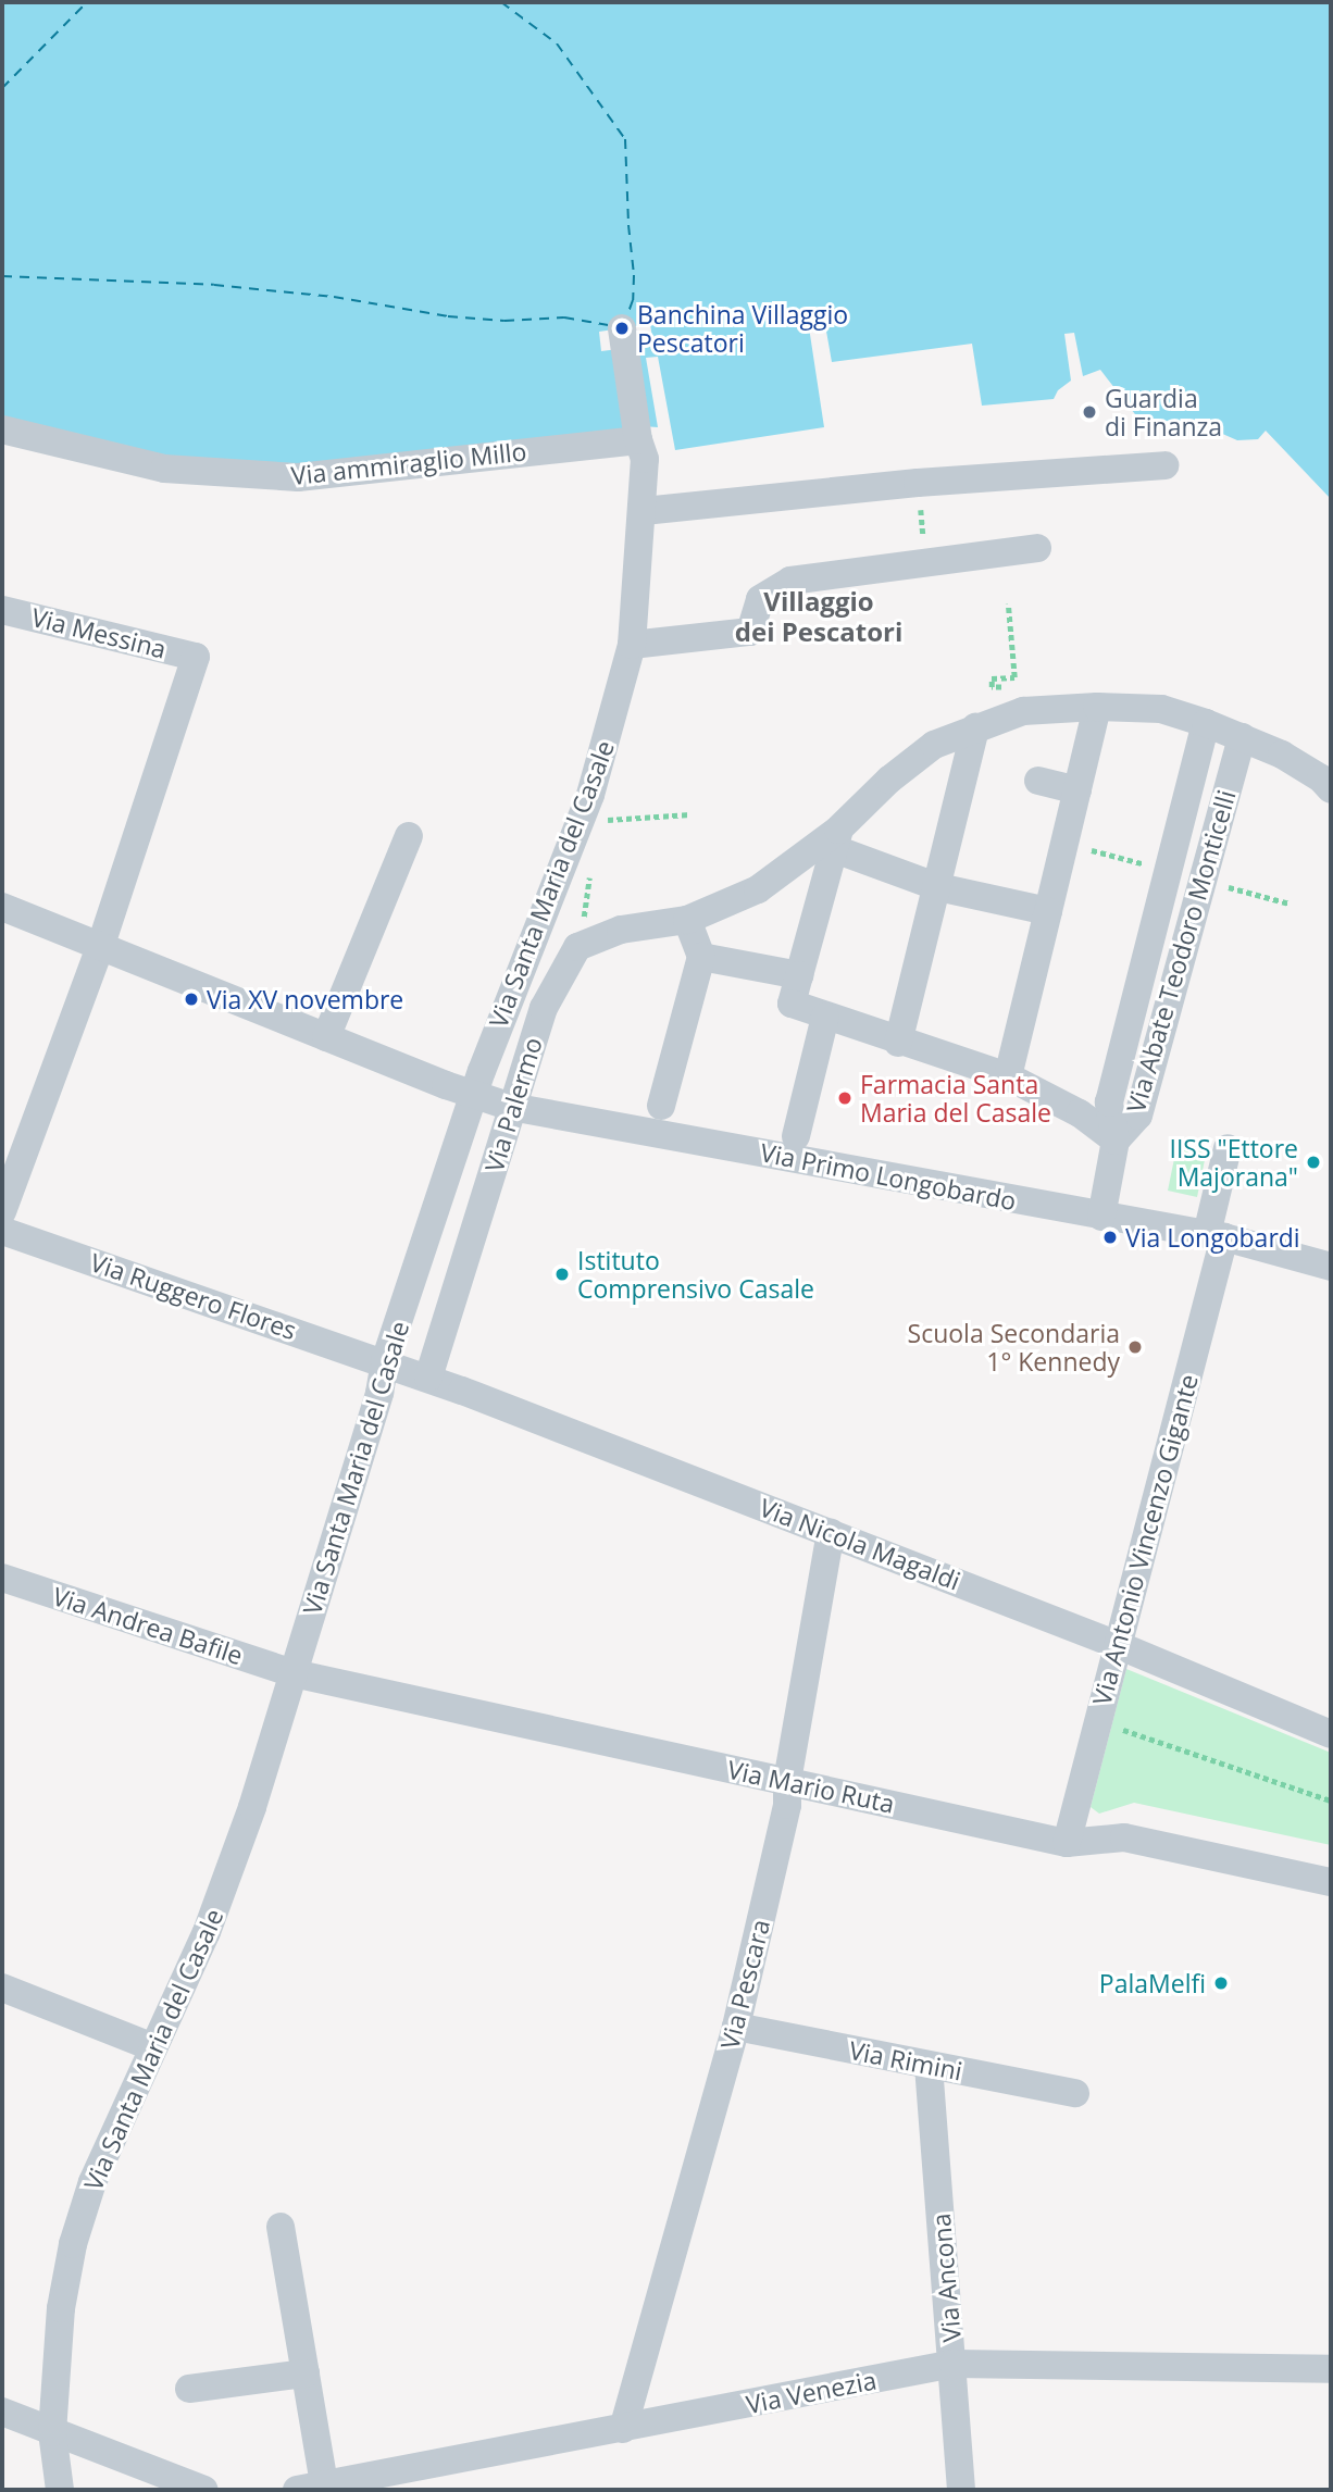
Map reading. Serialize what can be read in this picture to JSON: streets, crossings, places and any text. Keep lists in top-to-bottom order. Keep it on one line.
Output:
{"streets":{"street":["Via ammiraglio Millo","Via Messina","Via Santa Maria del Casale","Via Abate Teodoro Monticelli","Via Palermo","Via Primo Longobardo","Via Ruggero Flores","Via Antonio Vincenzo Gigante","Via Nicola Magaldi","Via Andrea Bafile","Via Mario Ruta","Via Pescara","Via Rimini","Via Ancona","Via Venezia"]},"crossings":[["Via ammiraglio Millo","Via Santa Maria del Casale"],["Via Messina","Via Primo Longobardo"],["Via Santa Maria del Casale","Via Ruggero Flores"],["Via Santa Maria del Casale","Via Nicola Magaldi"],["Via Santa Maria del Casale","Via Andrea Bafile"],["Via Santa Maria del Casale","Via Mario Ruta"],["Via Abate Teodoro Monticelli","Via Palermo"],["Via Palermo","Via Primo Longobardo"],["Via Palermo","Via Nicola Magaldi"],["Via Primo Longobardo","Via Antonio Vincenzo Gigante"],["Via Ruggero Flores","Via Nicola Magaldi"],["Via Antonio Vincenzo Gigante","Via Nicola Magaldi"],["Via Antonio Vincenzo Gigante","Via Mario Ruta"],["Via Nicola Magaldi","Via Pescara"],["Via Andrea Bafile","Via Mario Ruta"],["Via Mario Ruta","Via Pescara"],["Via Pescara","Via Rimini"],["Via Pescara","Via Venezia"],["Via Rimini","Via Ancona"],["Via Ancona","Via Venezia"]],"districts":["Villaggio dei Pescatori"],"places":["Banchina Villaggio Pescatori","Guardia di Finanza","Via XV novembre","Farmacia Santa Maria del Casale","IISS \"Ettore Majorana\"","Via Longobardi","Istituto Comprensivo Casale","Scuola Secondaria 1° Kennedy","PalaMelfi"]}
